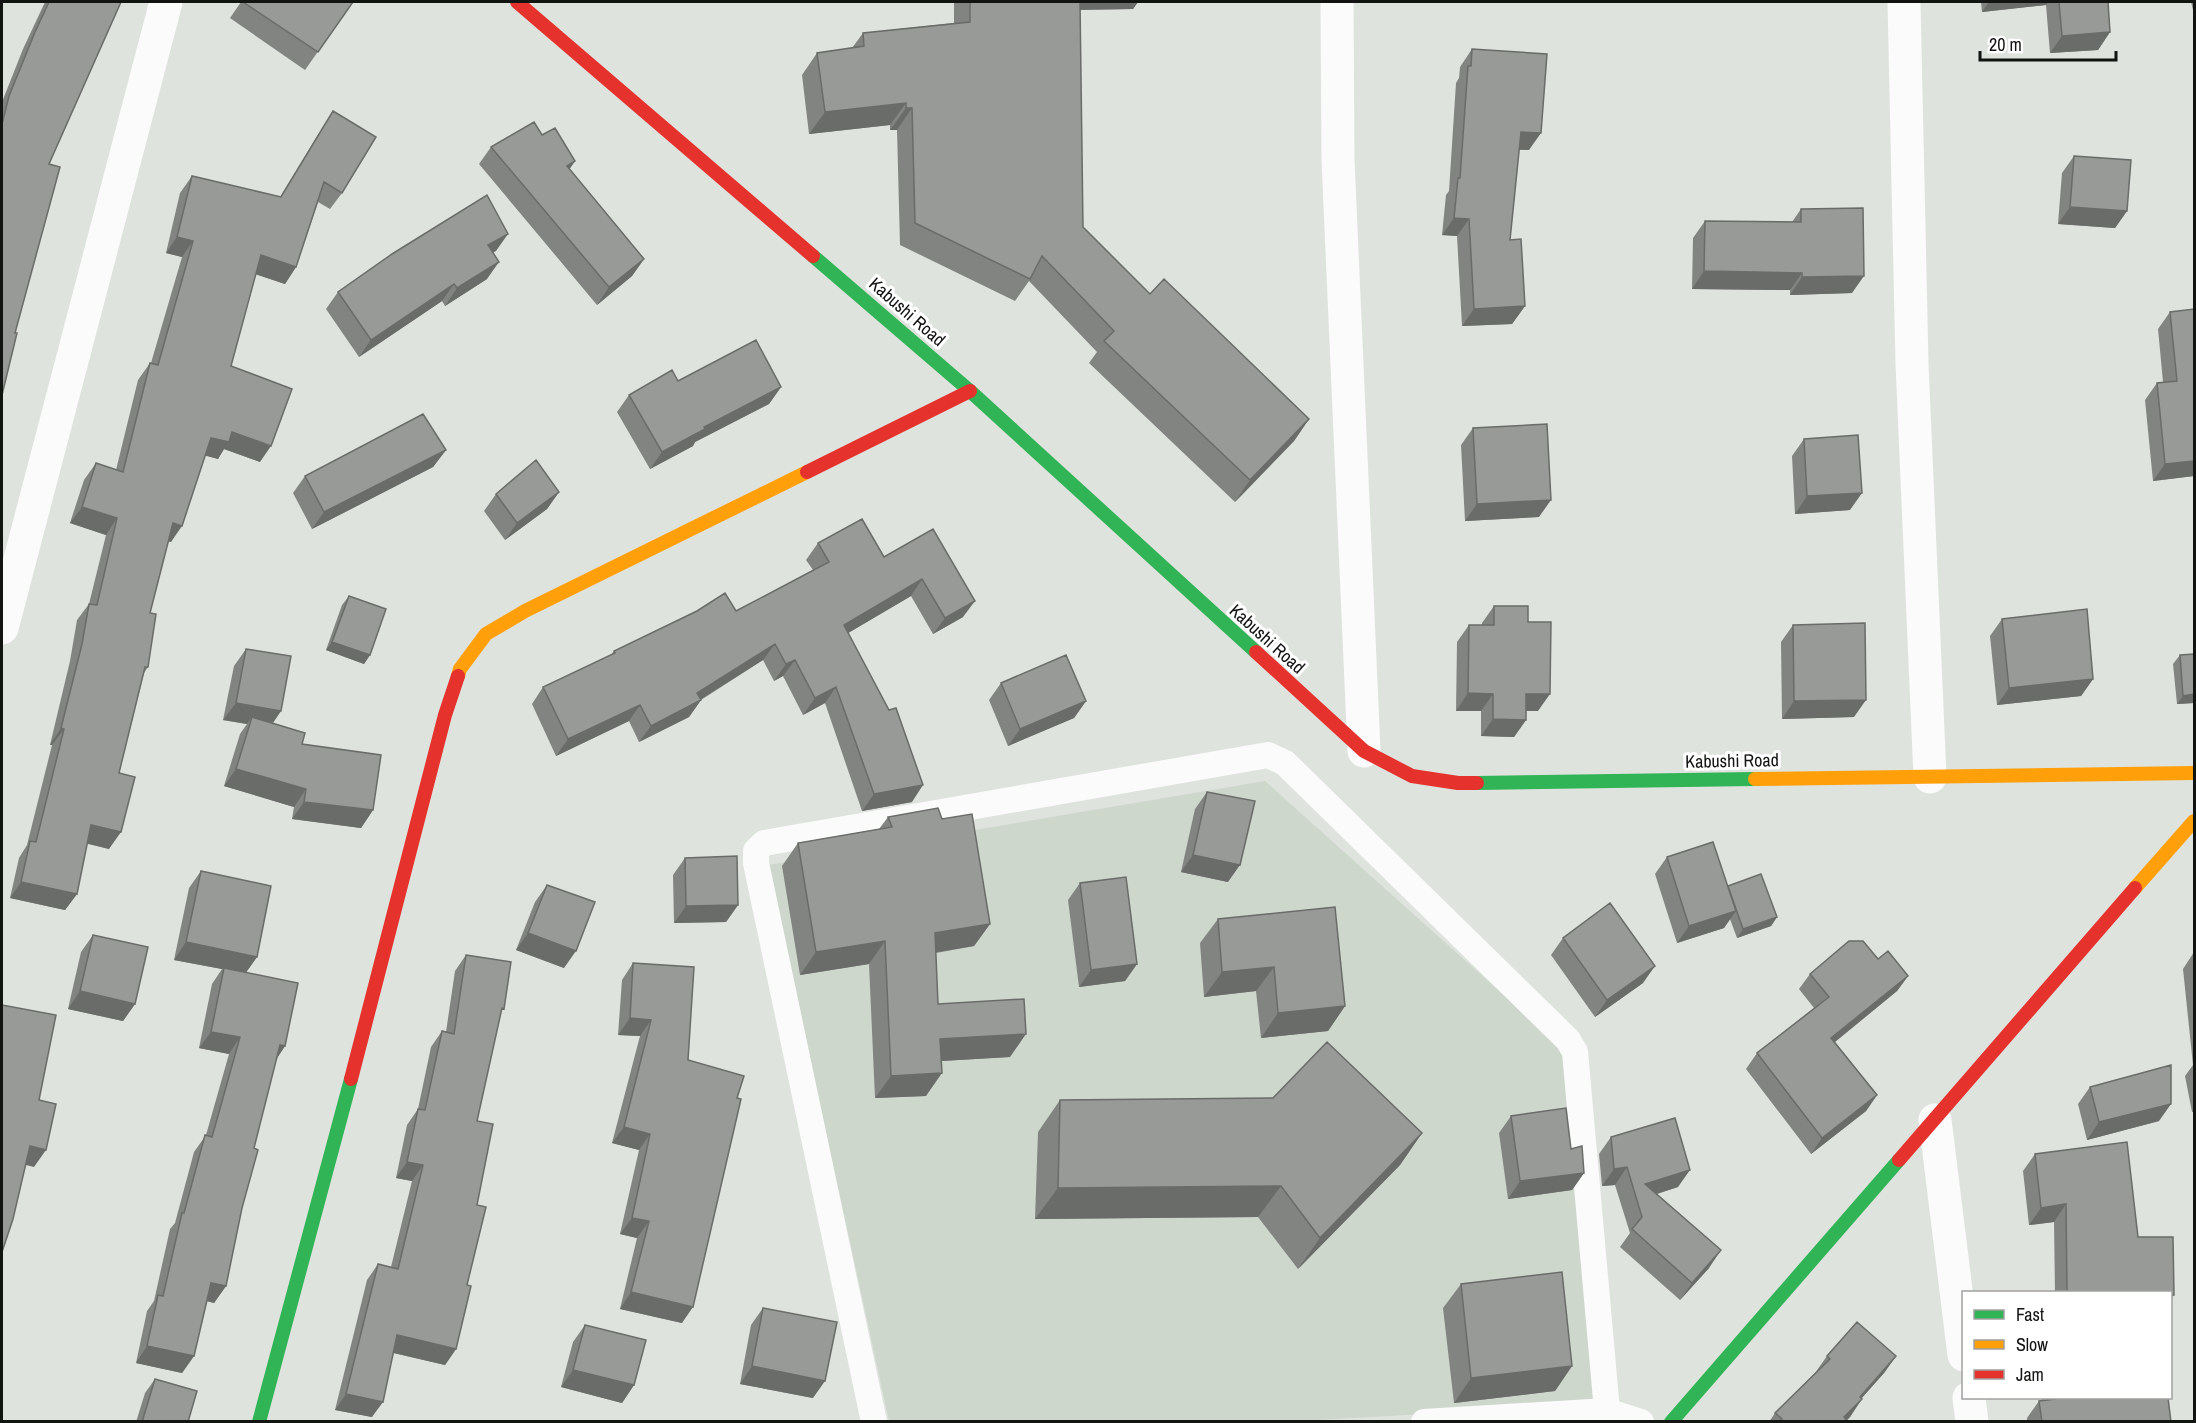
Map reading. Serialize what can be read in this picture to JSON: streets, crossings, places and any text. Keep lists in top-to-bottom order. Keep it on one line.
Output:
{"streets":{"street":["Kabushi Road"]},"legend":["Fast","Slow","Jam"],"scale_bar":"20 m"}
